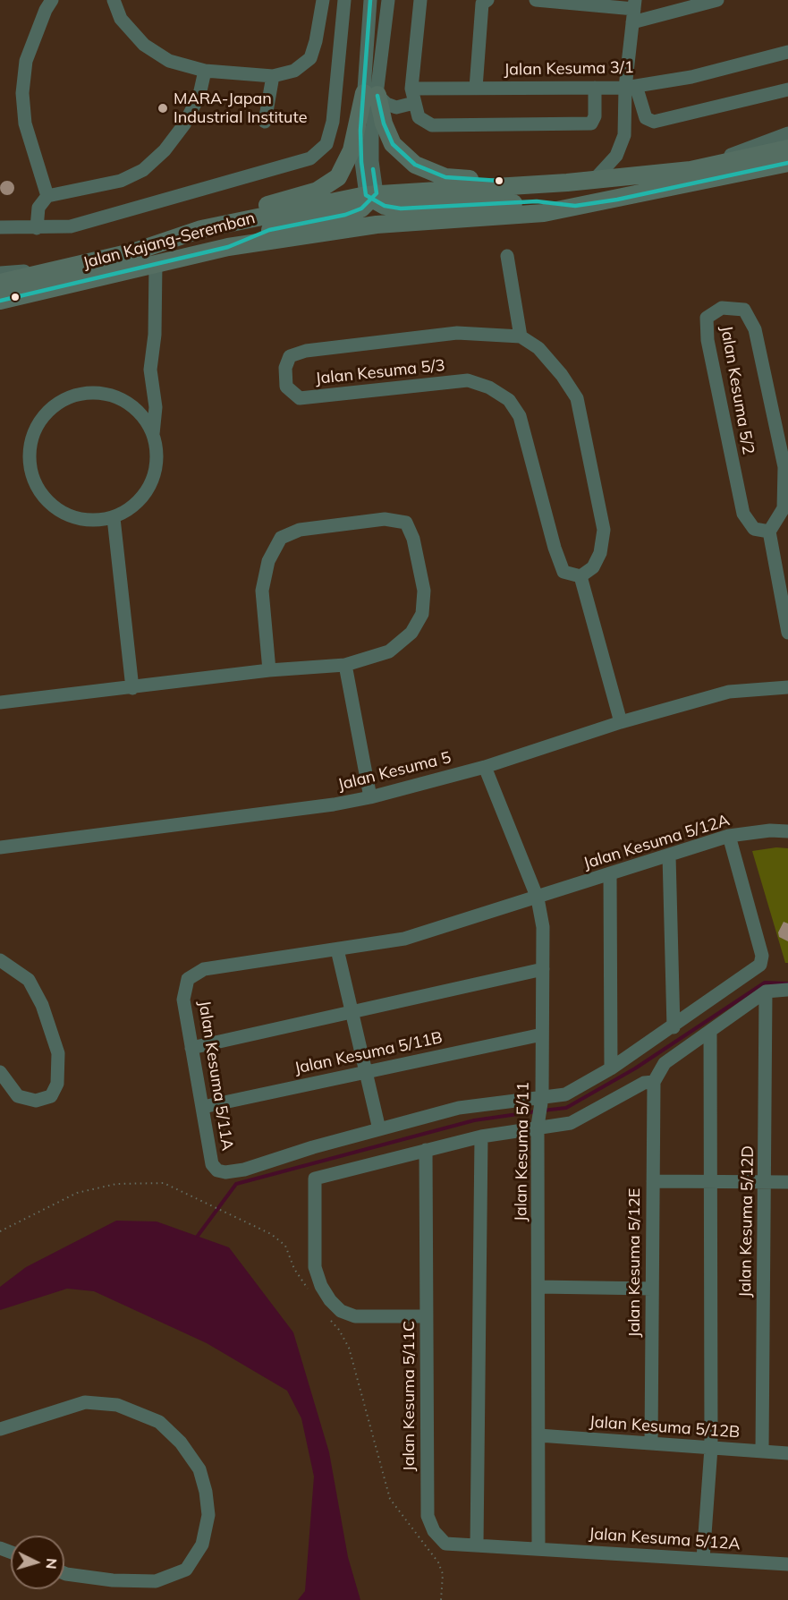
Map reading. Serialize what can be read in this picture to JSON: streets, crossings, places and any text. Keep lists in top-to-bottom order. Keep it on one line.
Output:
{"streets":{"main road":["Jalan Kajang-Seremban"],"street":["Jalan Kesuma 3/1","Jalan Kesuma 5/3","Jalan Kesuma 5/2","Jalan Kesuma 5","Jalan Kesuma 5/12A","Jalan Kesuma 5/11B","Jalan Kesuma 5/11A","Jalan Kesuma 5/11","Jalan Kesuma 5/12D","Jalan Kesuma 5/12E","Jalan Kesuma 5/11C","Jalan Kesuma 5/12B"]},"crossings":[["Jalan Kesuma 5","Jalan Kesuma 5/11"],["Jalan Kesuma 5/12A","Jalan Kesuma 5/11A"],["Jalan Kesuma 5/12A","Jalan Kesuma 5/11"],["Jalan Kesuma 5/12A","Jalan Kesuma 5/11C"],["Jalan Kesuma 5/11B","Jalan Kesuma 5/11A"],["Jalan Kesuma 5/11B","Jalan Kesuma 5/11"],["Jalan Kesuma 5/11A","Jalan Kesuma 5/11"],["Jalan Kesuma 5/11","Jalan Kesuma 5/11C"],["Jalan Kesuma 5/11","Jalan Kesuma 5/12B"],["Jalan Kesuma 5/12D","Jalan Kesuma 5/12B"],["Jalan Kesuma 5/12E","Jalan Kesuma 5/12B"]],"places":["MARA-Japan Industrial Institute"],"north":"right"}
